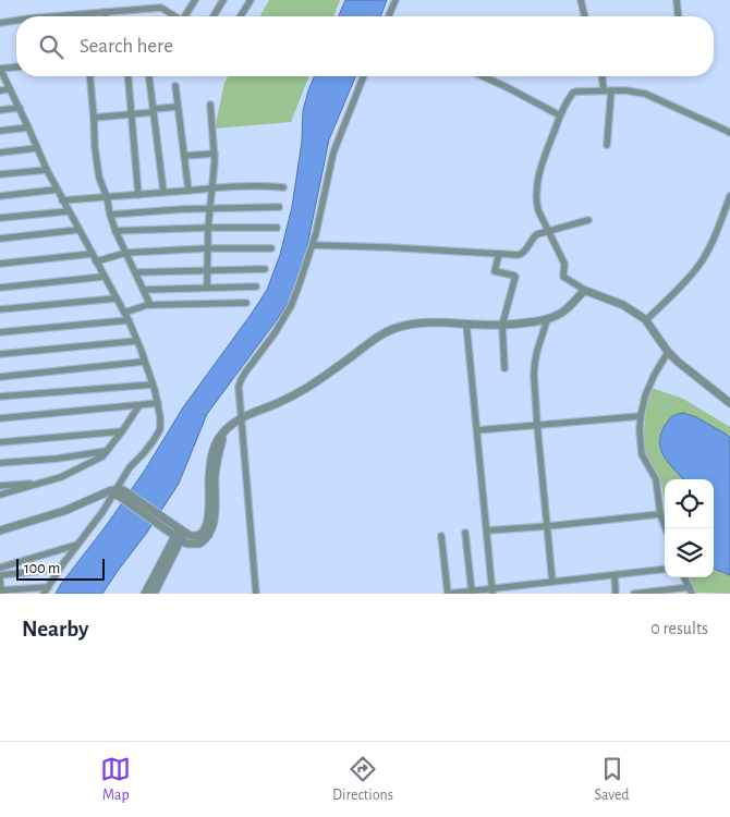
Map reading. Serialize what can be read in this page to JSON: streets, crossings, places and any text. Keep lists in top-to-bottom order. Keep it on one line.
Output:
{"scale_bar":"100 m","page":{"search":"Search here","scale":"100 m","heading":["Nearby","0 results"],"nav":["Map","Directions","Saved"]}}
